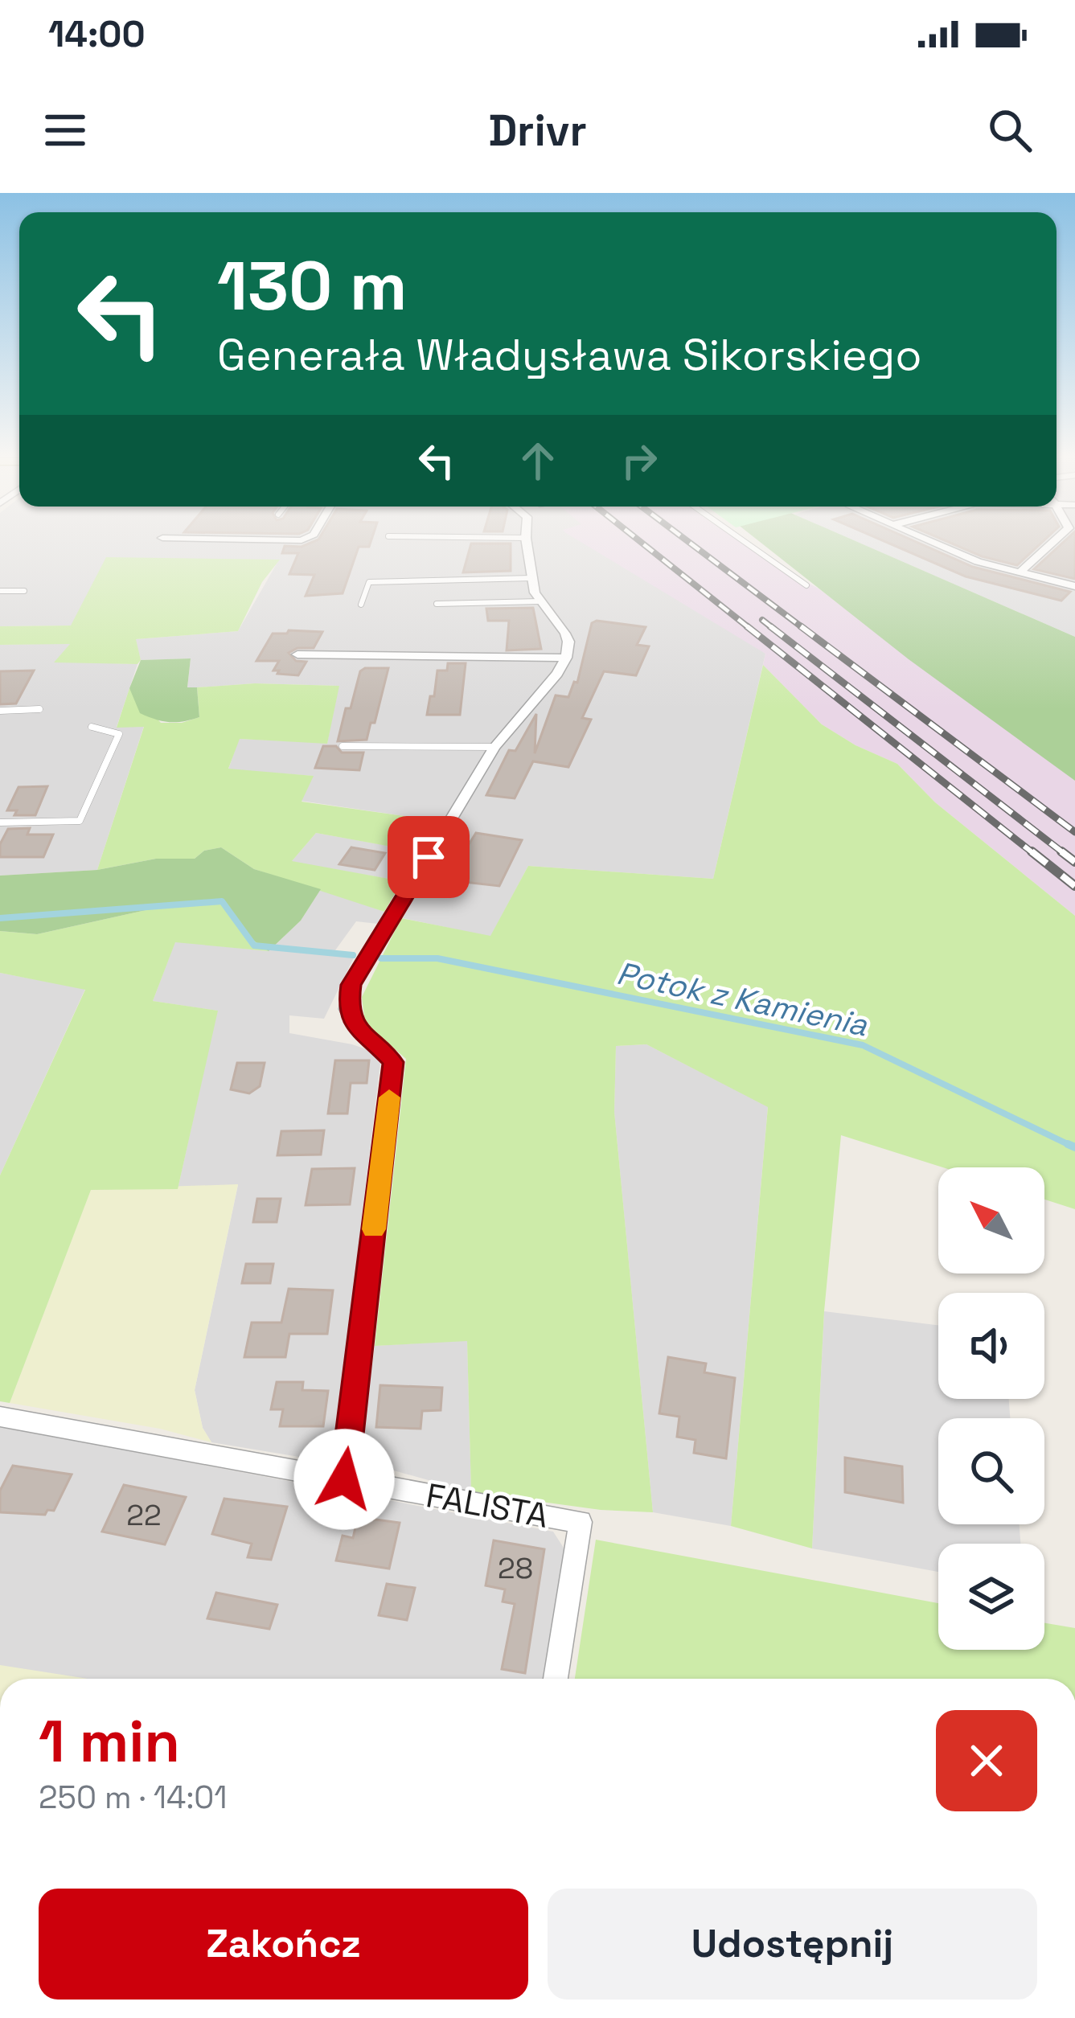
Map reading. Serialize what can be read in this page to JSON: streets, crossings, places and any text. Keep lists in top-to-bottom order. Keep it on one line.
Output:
{"streets":{"street":["FALISTA"]},"water":["Potok z Kamienia"],"house_numbers":["22","28"],"north":"top left","page":{"status":"14:00","header":"Drivr","turn":["130 m","Generała Władysława Sikorskiego"],"heading":["1 min","250 m · 14:01"],"buttons":["Zakończ","Udostępnij"]}}
